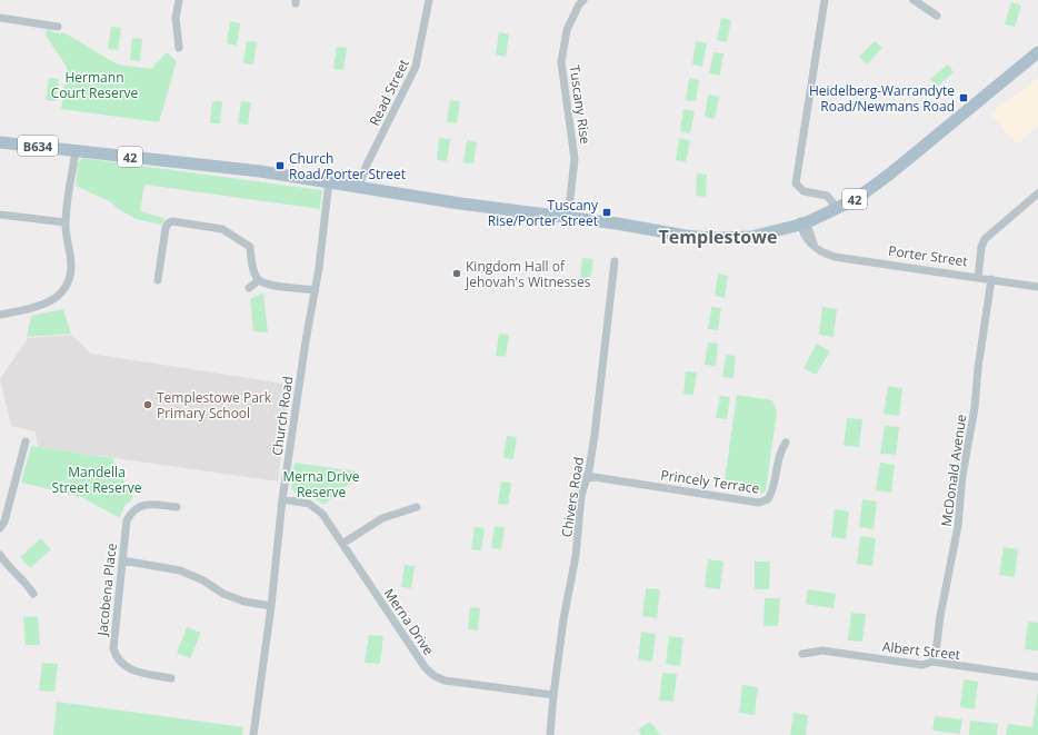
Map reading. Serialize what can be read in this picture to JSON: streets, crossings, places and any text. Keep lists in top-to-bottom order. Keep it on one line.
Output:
{"streets":{"main road":["B634","42"],"street":["Read Street","Tuscany Rise","Porter Street","Church Road","McDonald Avenue","Princely Terrace","Chivers Road","Jacobena Place","Merna Drive","Albert Street"]},"crossings":[["Read Street","42"],["Tuscany Rise","42"],["B634","42"],["42","Porter Street"],["42","Church Road"],["Porter Street","McDonald Avenue"],["Church Road","Merna Drive"],["McDonald Avenue","Albert Street"],["Princely Terrace","Chivers Road"],["Chivers Road","Merna Drive"]],"districts":["Templestowe"],"parks":["Hermann Court Reserve","Mandella Street Reserve","Merna Drive Reserve"],"places":{"transit":["Heidelberg-Warrandyte Road/Newmans Road","Church Road/Porter Street","Tuscany Rise/Porter Street"],"other":["Kingdom Hall of Jehovah's Witnesses","Templestowe Park Primary School"]}}
